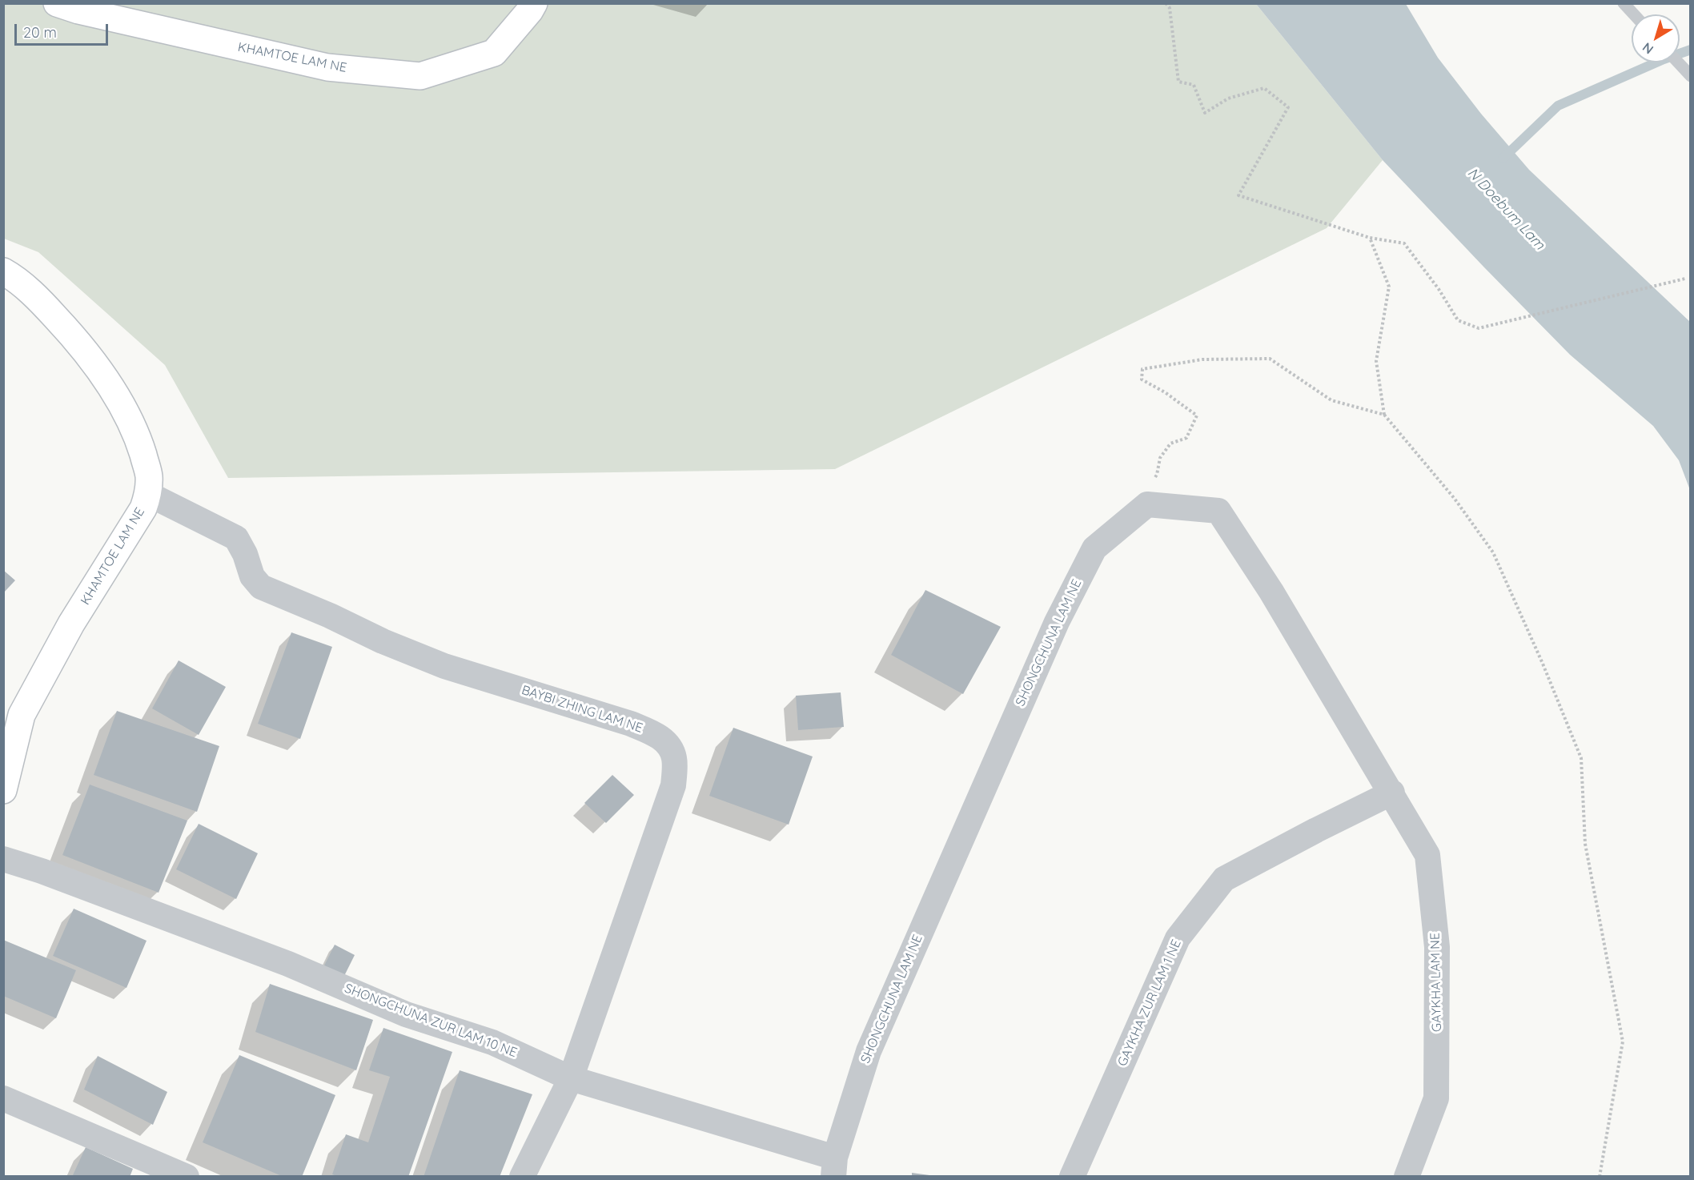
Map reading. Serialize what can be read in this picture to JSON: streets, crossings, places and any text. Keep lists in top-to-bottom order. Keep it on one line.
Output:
{"streets":{"main road":["KHAMTOE LAM NE"],"street":["SHONGCHUNA LAM NE","BAYBI ZHING LAM NE","GAYKHA LAM NE","GAYKHA ZUR LAM 1 NE","SHONGCHUNA ZUR LAM 10 NE"]},"crossings":[["KHAMTOE LAM NE","BAYBI ZHING LAM NE"],["SHONGCHUNA LAM NE","GAYKHA LAM NE"],["SHONGCHUNA LAM NE","GAYKHA ZUR LAM 1 NE"],["SHONGCHUNA LAM NE","SHONGCHUNA ZUR LAM 10 NE"],["BAYBI ZHING LAM NE","SHONGCHUNA ZUR LAM 10 NE"],["GAYKHA LAM NE","GAYKHA ZUR LAM 1 NE"]],"water":["N Doebum Lam"],"scale_bar":"20 m","north":"bottom left"}
